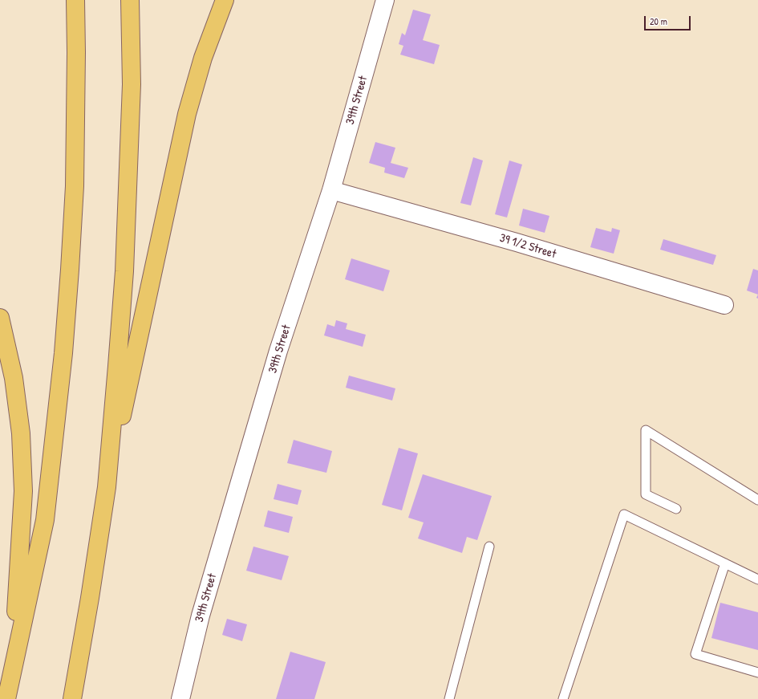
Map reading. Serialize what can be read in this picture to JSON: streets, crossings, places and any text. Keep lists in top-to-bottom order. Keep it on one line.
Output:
{"streets":{"street":["39th Street","39 1/2 Street"]},"crossings":[["39th Street","39 1/2 Street"]],"scale_bar":"20 m"}
